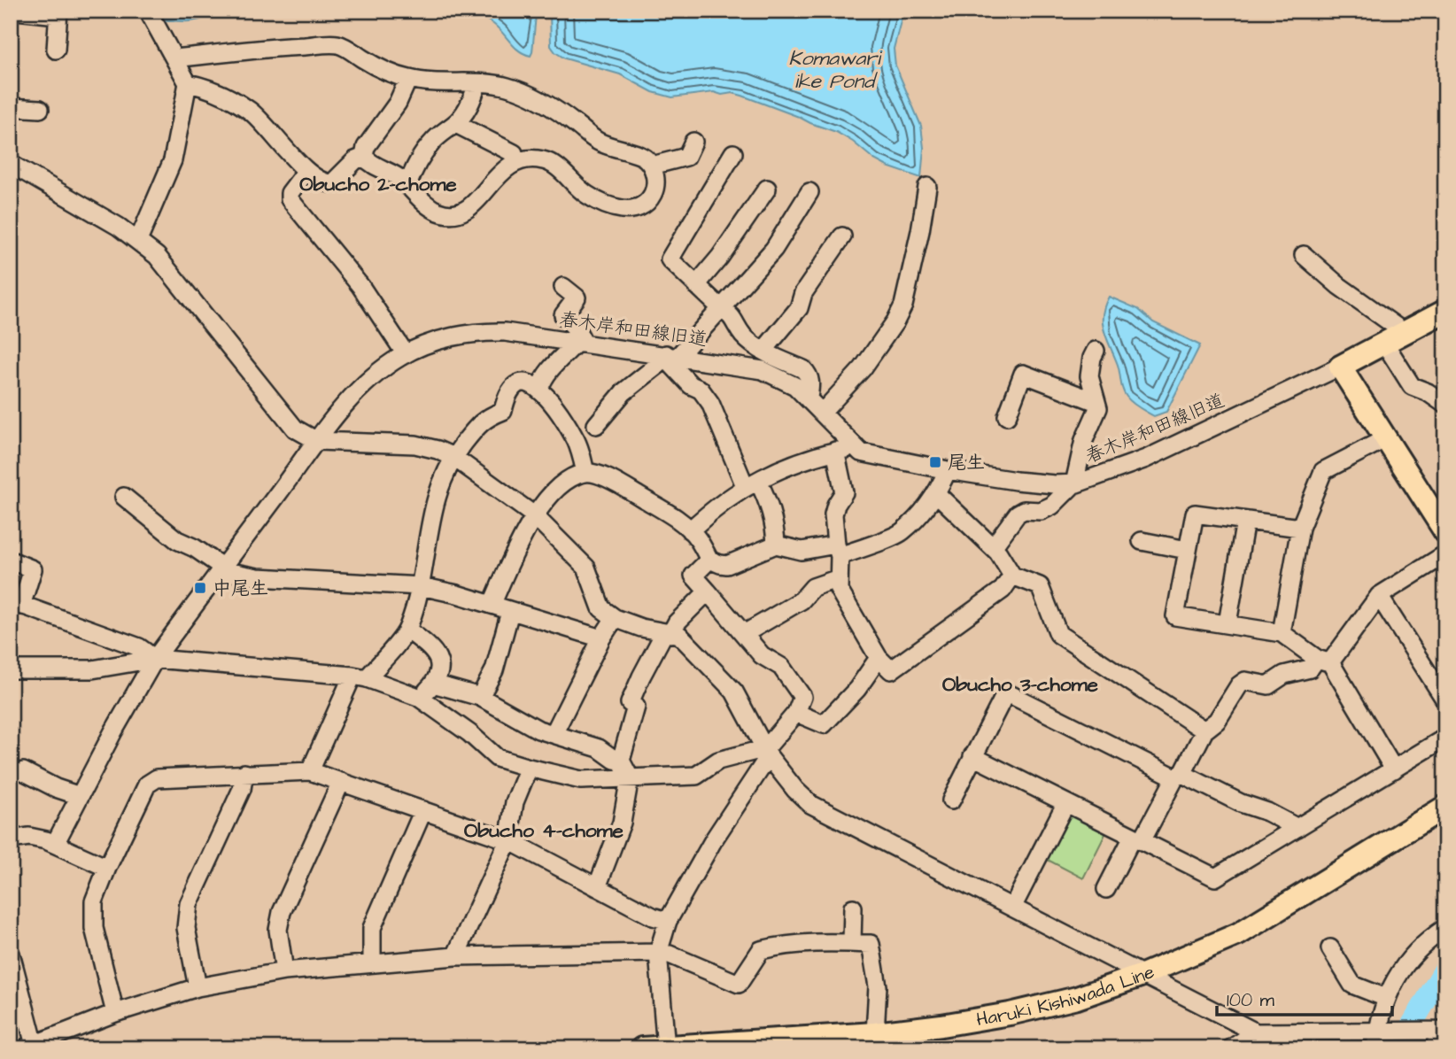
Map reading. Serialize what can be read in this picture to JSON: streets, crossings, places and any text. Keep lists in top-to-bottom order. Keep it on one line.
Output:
{"streets":{"main road":["Haruki Kishiwada Line"],"street":["春木岸和田線旧道"]},"districts":["Obucho 2-chome","Obucho 3-chome","Obucho 4-chome"],"water":["Komawari ike Pond"],"places":{"transit":["尾生","中尾生"]},"scale_bar":"100 m"}
